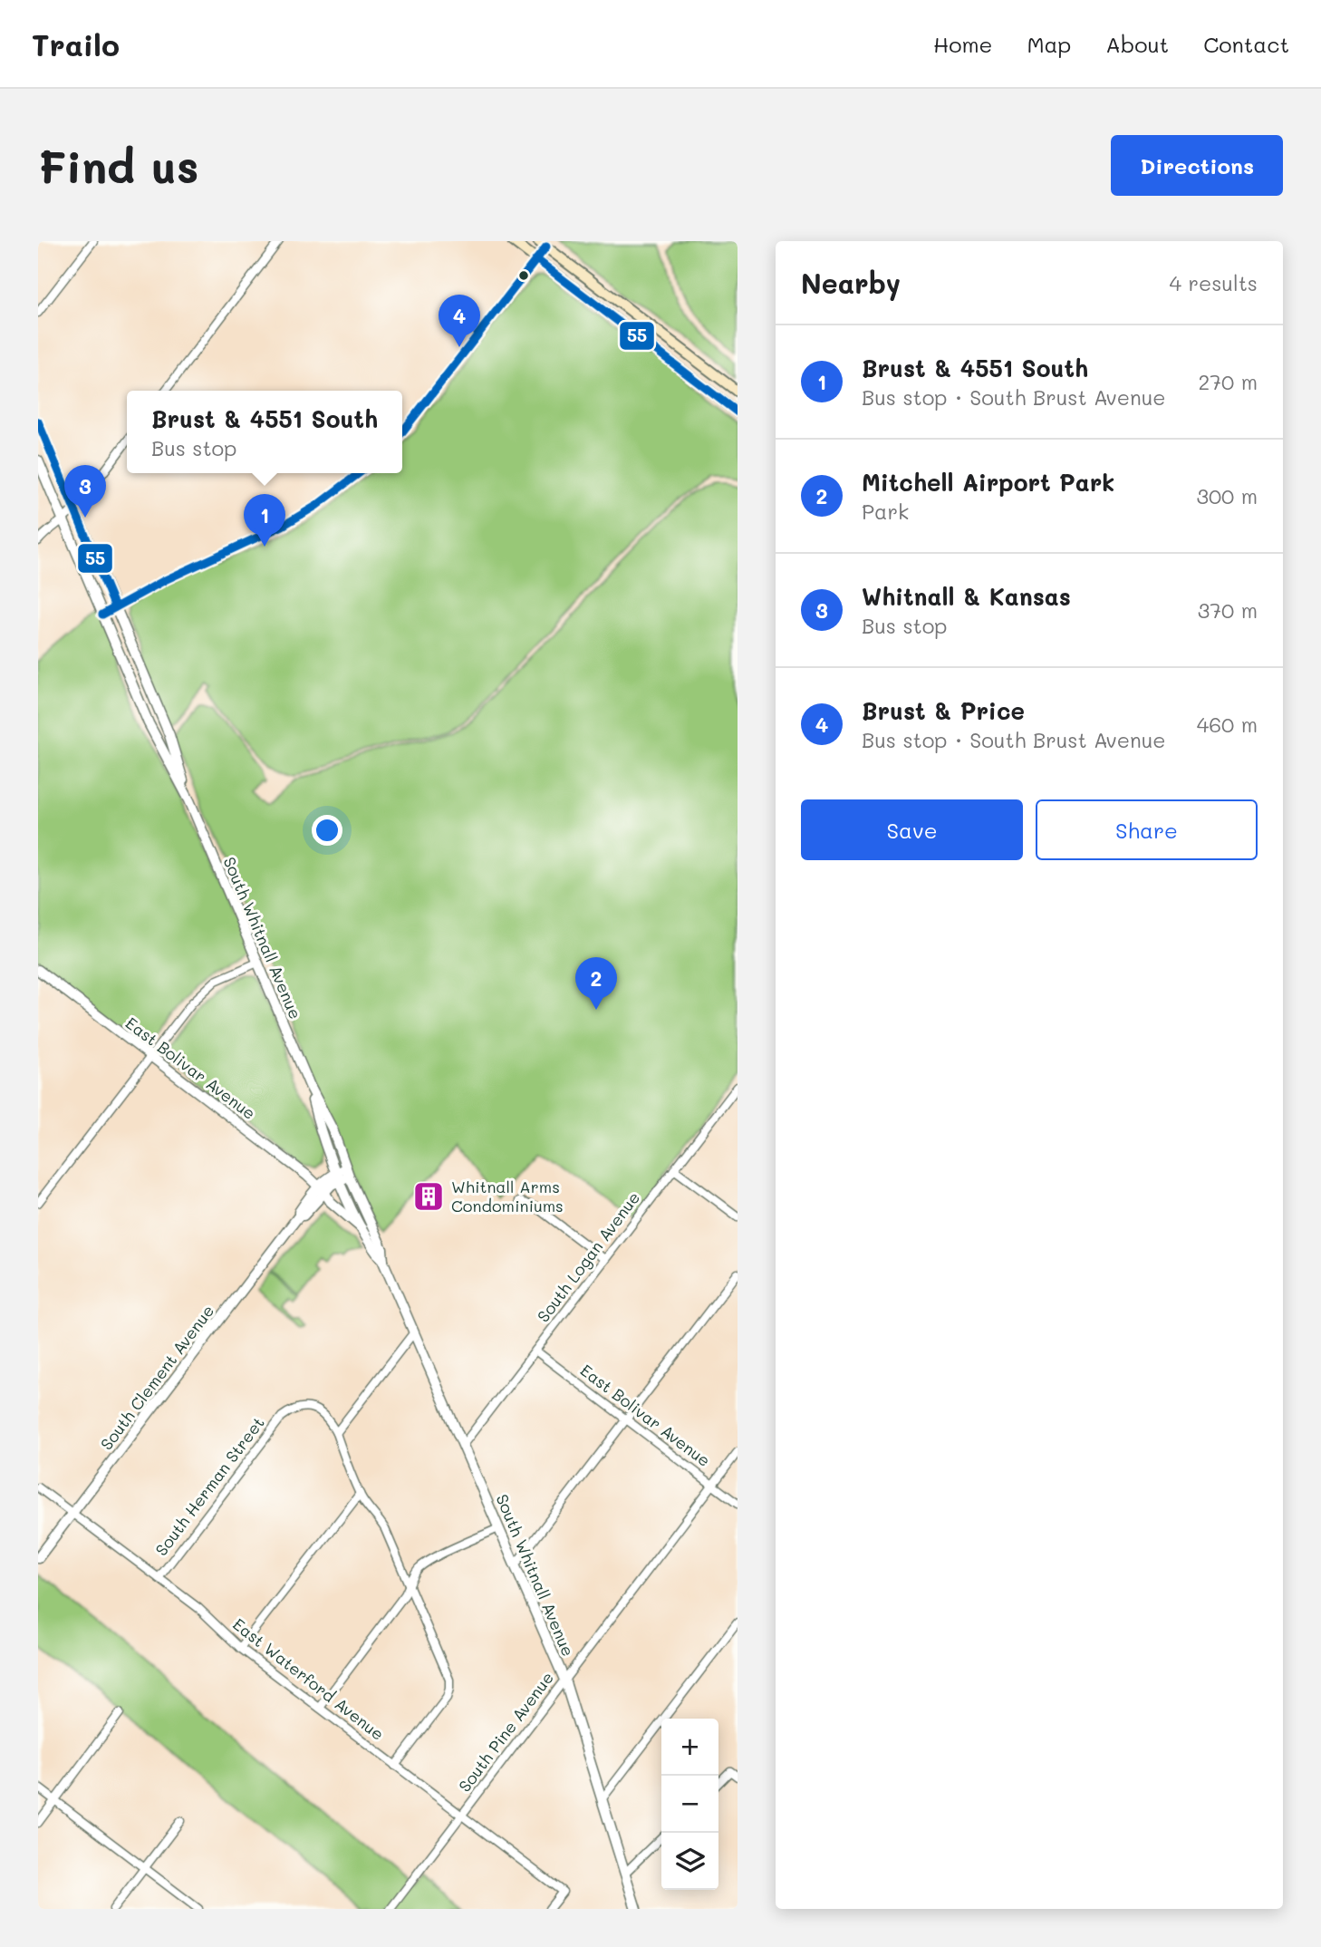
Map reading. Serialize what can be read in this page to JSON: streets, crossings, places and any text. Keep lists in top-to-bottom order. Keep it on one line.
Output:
{"streets":{"street":["South Whitnall Avenue","East Bolivar Avenue","South Logan Avenue","South Clement Avenue","South Herman Street","East Waterford Avenue","South Pine Avenue"]},"crossings":[["South Whitnall Avenue","East Bolivar Avenue"],["South Whitnall Avenue","South Logan Avenue"],["South Whitnall Avenue","South Clement Avenue"],["South Whitnall Avenue","South Pine Avenue"],["East Bolivar Avenue","South Logan Avenue"],["East Bolivar Avenue","South Clement Avenue"],["East Bolivar Avenue","South Pine Avenue"],["South Clement Avenue","East Waterford Avenue"],["South Herman Street","East Waterford Avenue"],["East Waterford Avenue","South Pine Avenue"]],"places":{"building":["Whitnall Arms Condominiums"]},"lines":["transit line 55"],"page":{"header":"Trailo","nav":["Home","Map","About","Contact"],"buttons":["Directions",["Save","Share"]],"title":"Find us","heading":["Nearby","4 results"],"pins":["4","3","1","2"],"list":[{"mark":"1","name":"Brust & 4551 South","note":"Bus stop · South Brust Avenue","value":"270 m"},{"mark":"2","name":"Mitchell Airport Park","note":"Park","value":"300 m"},{"mark":"3","name":"Whitnall & Kansas","note":"Bus stop","value":"370 m"},{"mark":"4","name":"Brust & Price","note":"Bus stop · South Brust Avenue","value":"460 m"}],"popup":["Brust & 4551 South","Bus stop"],"map_buttons":["+","−"]}}
